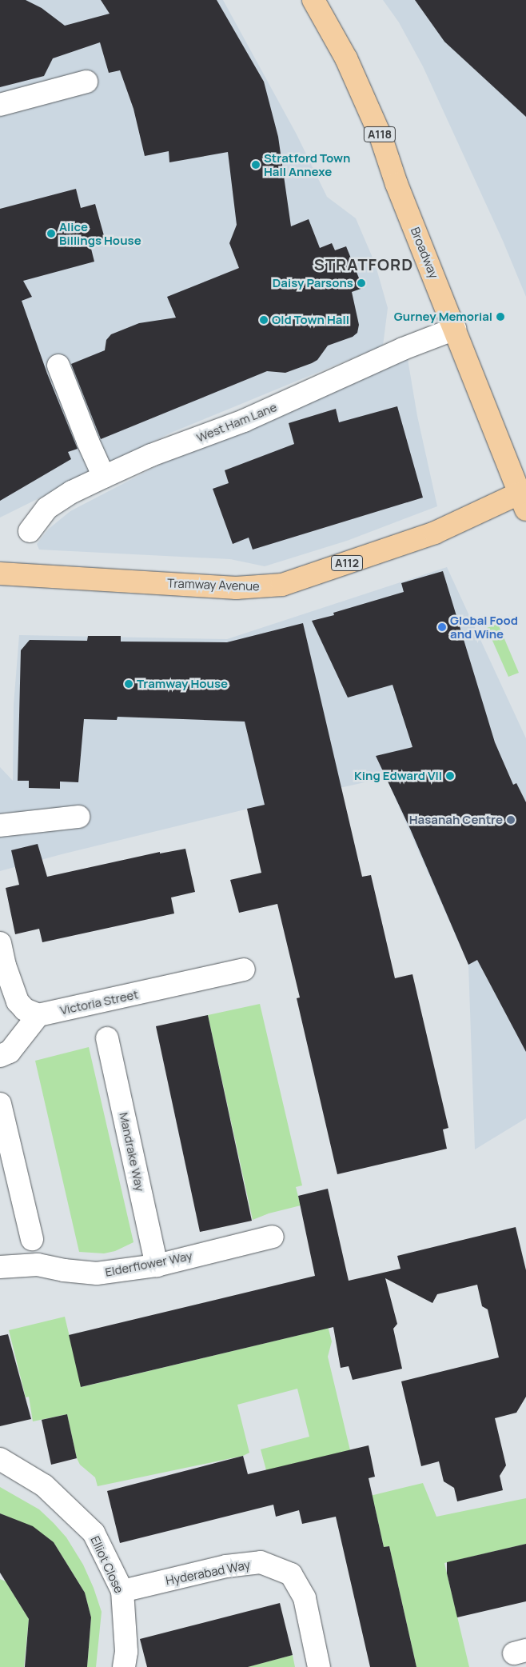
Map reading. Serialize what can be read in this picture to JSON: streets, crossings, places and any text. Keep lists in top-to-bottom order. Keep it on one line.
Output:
{"streets":{"main road":["A118","Broadway","A112","Tramway Avenue"],"street":["West Ham Lane","Victoria Street","Mandrake Way","Elderflower Way","Elliot Close","Hyderabad Way"]},"crossings":[["Broadway","West Ham Lane"],["Broadway","Tramway Avenue"],["Mandrake Way","Elderflower Way"],["Elliot Close","Hyderabad Way"]],"districts":["STRATFORD"],"places":["Stratford Town Hall Annexe","Alice Billings House","Daisy Parsons","Gurney Memorial","Old Town Hall","Global Food and Wine","Tramway House","King Edward VII","Hasanah Centre"]}
